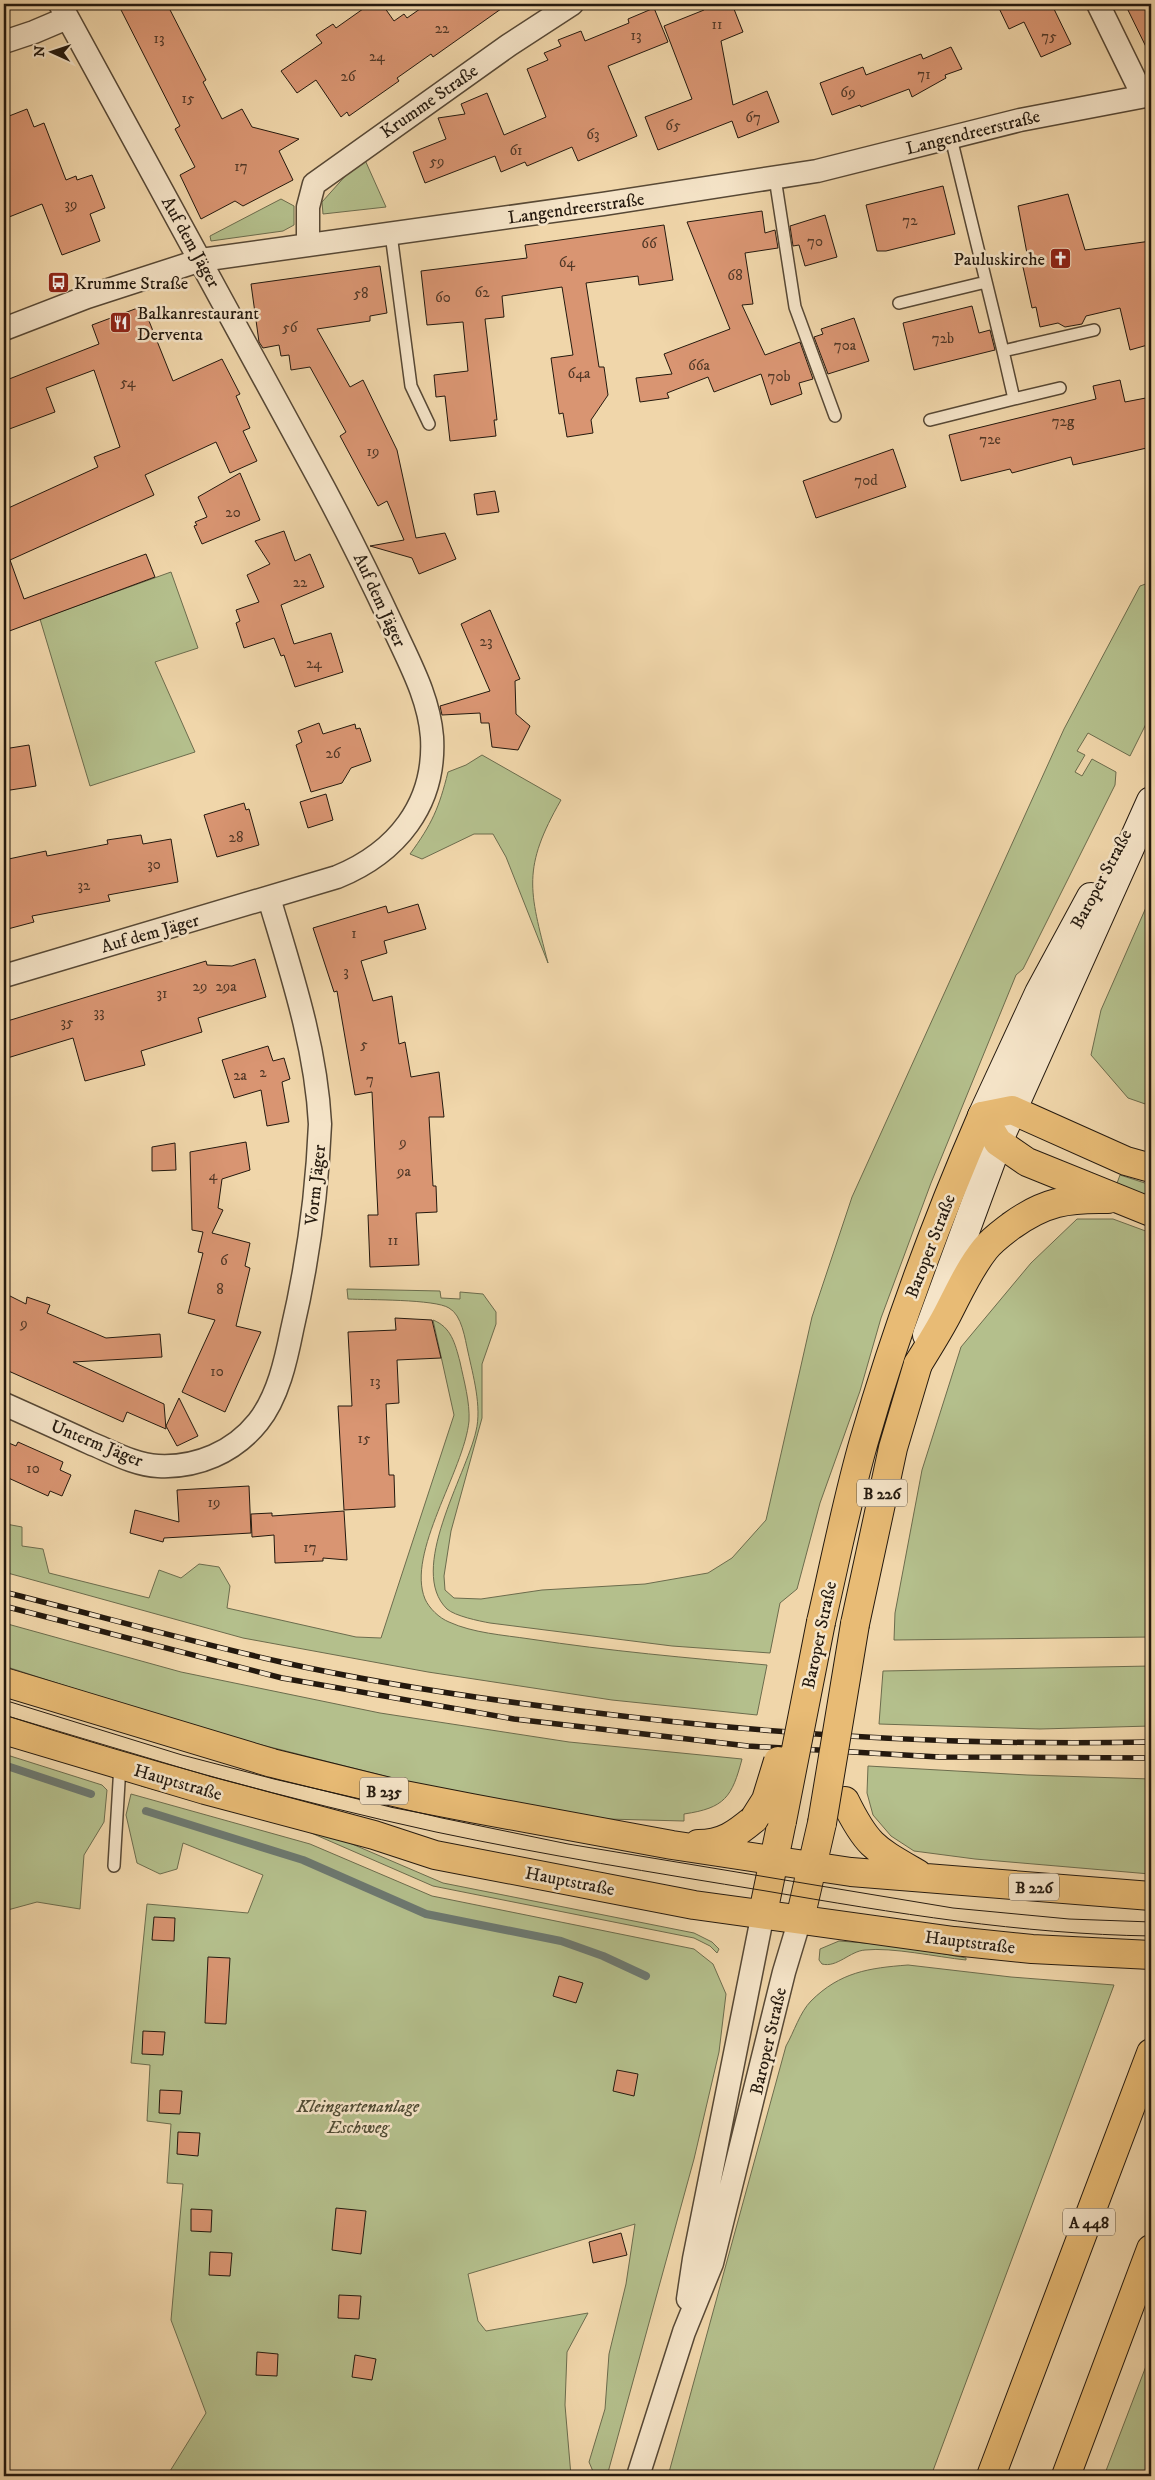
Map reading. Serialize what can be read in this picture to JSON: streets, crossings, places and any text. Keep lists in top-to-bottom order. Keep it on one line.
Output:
{"streets":{"main road":["Baroper Straße","B 226","Hauptstraße","B 235","A 448"],"street":["Krumme Straße","Langendreerstraße","Auf dem Jäger","Vorm Jäger","Unterm Jäger"]},"crossings":[["Krumme Straße","Langendreerstraße"],["Langendreerstraße","Auf dem Jäger"],["Auf dem Jäger","Vorm Jäger"],["Baroper Straße","B 226"],["Baroper Straße","Hauptstraße"],["Baroper Straße","B 235"],["Vorm Jäger","Unterm Jäger"],["B 226","B 235"]],"parks":["Kleingartenanlage Eschweg"],"places":{"church":["Pauluskirche"],"bus stop":["Krumme Straße"],"restaurant":["Balkanrestaurant Derventa"]},"house_numbers":["11","22","13","75","13","24","71","26","69","15","67","65","63","61","59","17","39","72","70","66","64","68","62","58","60","56","72b","70a","66a","64a","70b","54","72g","72e","19","70d","20","22","23","24","26","28","30","32","1","3","29","29a","31","33","35","5","2","2a","7","9","9a","4","11","6","8","9","10","13","15","10","19","17"],"north":"left"}
